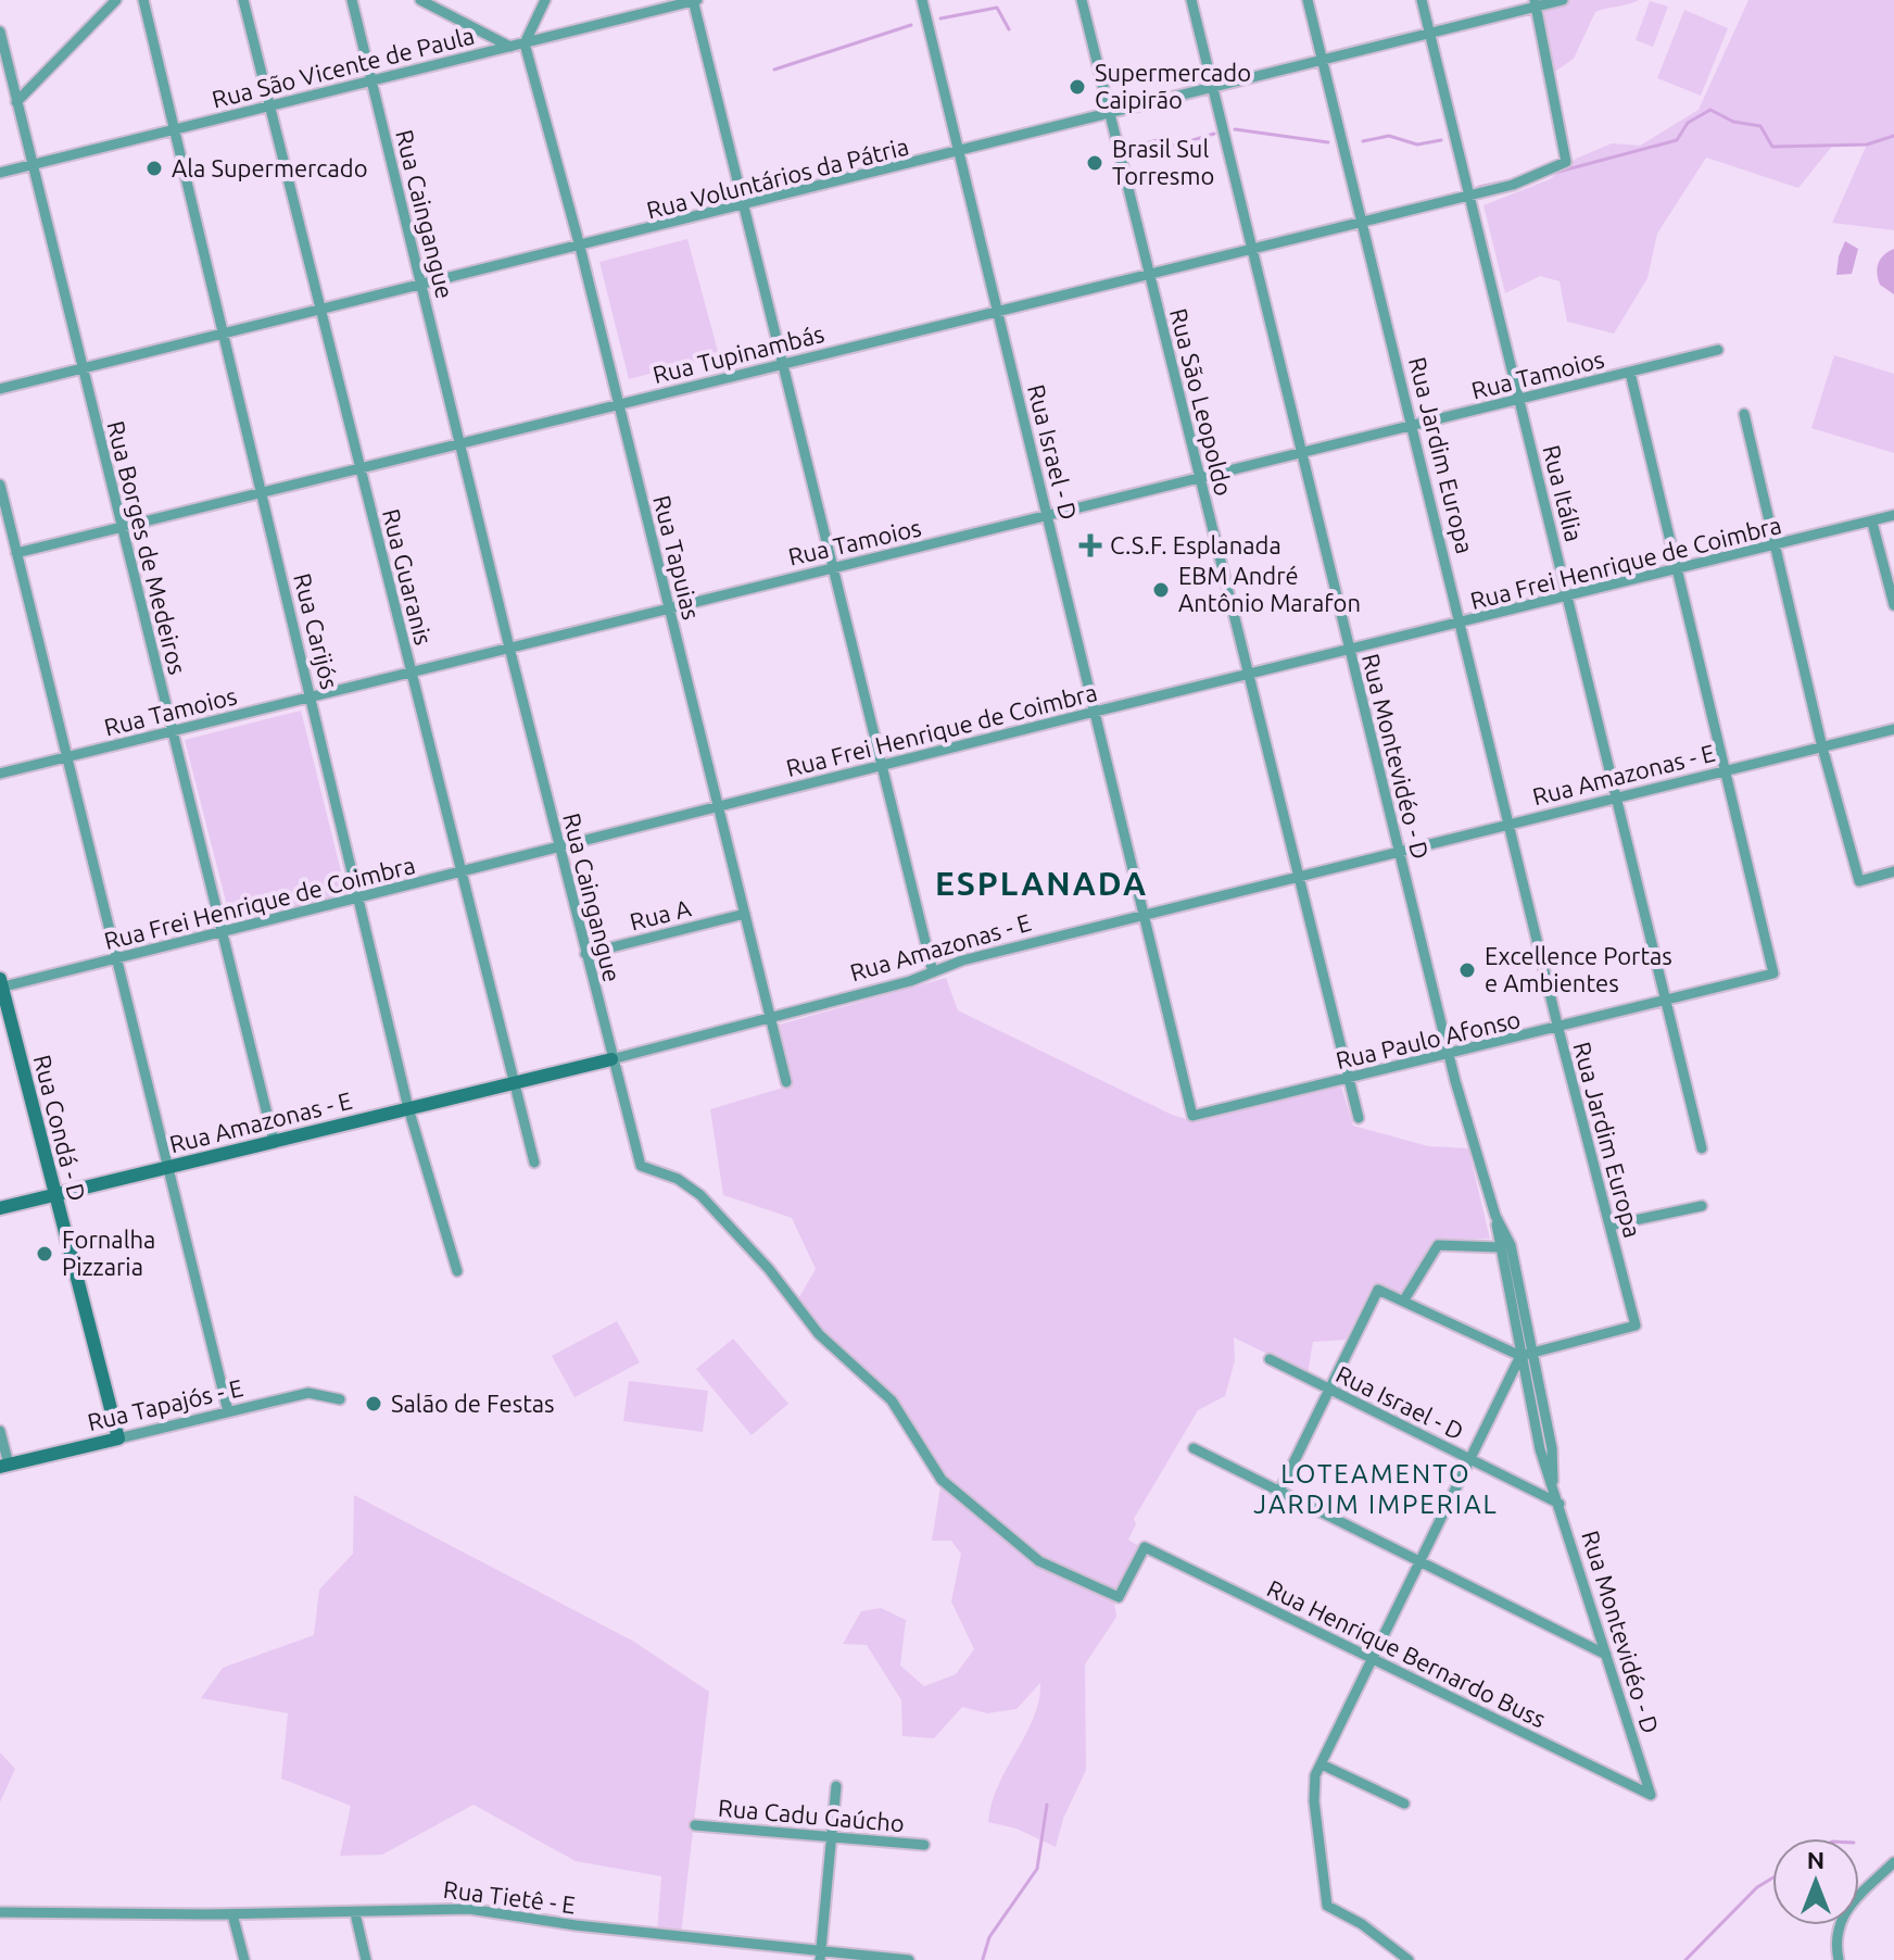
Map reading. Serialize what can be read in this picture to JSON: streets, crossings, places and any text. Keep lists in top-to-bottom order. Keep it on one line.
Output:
{"streets":{"street":["Rua São Vicente de Paula","Rua Voluntários da Pátria","Rua Caingangue","Rua Tupinambás","Rua Tamoios","Rua São Leopoldo","Rua Israel - D","Rua Jardim Europa","Rua Itália","Rua Borges de Medeiros","Rua Tapuias","Rua Frei Henrique de Coimbra","Rua Guaranis","Rua Carijós","Rua Montevidéo - D","Rua Amazonas - E","Rua A","Rua Paulo Afonso","Rua Condá - D","Rua Tapajós - E","Rua Henrique Bernardo Buss","Rua Cadu Gaúcho","Rua Tietê - E"]},"crossings":[["Rua São Vicente de Paula","Rua Caingangue"],["Rua São Vicente de Paula","Rua Borges de Medeiros"],["Rua São Vicente de Paula","Rua Tapuias"],["Rua São Vicente de Paula","Rua Guaranis"],["Rua São Vicente de Paula","Rua Carijós"],["Rua Voluntários da Pátria","Rua Caingangue"],["Rua Voluntários da Pátria","Rua Tupinambás"],["Rua Voluntários da Pátria","Rua São Leopoldo"],["Rua Voluntários da Pátria","Rua Israel - D"],["Rua Voluntários da Pátria","Rua Jardim Europa"],["Rua Voluntários da Pátria","Rua Itália"],["Rua Voluntários da Pátria","Rua Borges de Medeiros"],["Rua Voluntários da Pátria","Rua Tapuias"],["Rua Voluntários da Pátria","Rua Guaranis"],["Rua Voluntários da Pátria","Rua Carijós"],["Rua Voluntários da Pátria","Rua Montevidéo - D"],["Rua Caingangue","Rua Tupinambás"],["Rua Caingangue","Rua Tamoios"],["Rua Caingangue","Rua Frei Henrique de Coimbra"],["Rua Caingangue","Rua Amazonas - E"],["Rua Caingangue","Rua A"],["Rua Caingangue","Rua Henrique Bernardo Buss"],["Rua Tupinambás","Rua São Leopoldo"],["Rua Tupinambás","Rua Israel - D"],["Rua Tupinambás","Rua Jardim Europa"],["Rua Tupinambás","Rua Itália"],["Rua Tupinambás","Rua Borges de Medeiros"],["Rua Tupinambás","Rua Tapuias"],["Rua Tupinambás","Rua Guaranis"],["Rua Tupinambás","Rua Carijós"],["Rua Tupinambás","Rua Montevidéo - D"],["Rua Tamoios","Rua São Leopoldo"],["Rua Tamoios","Rua Israel - D"],["Rua Tamoios","Rua Jardim Europa"],["Rua Tamoios","Rua Itália"],["Rua Tamoios","Rua Borges de Medeiros"],["Rua Tamoios","Rua Tapuias"],["Rua Tamoios","Rua Guaranis"],["Rua Tamoios","Rua Carijós"],["Rua Tamoios","Rua Montevidéo - D"],["Rua São Leopoldo","Rua Frei Henrique de Coimbra"],["Rua São Leopoldo","Rua Amazonas - E"],["Rua São Leopoldo","Rua Paulo Afonso"],["Rua Israel - D","Rua Frei Henrique de Coimbra"],["Rua Israel - D","Rua Montevidéo - D"],["Rua Israel - D","Rua Amazonas - E"],["Rua Israel - D","Rua Paulo Afonso"],["Rua Jardim Europa","Rua Frei Henrique de Coimbra"],["Rua Jardim Europa","Rua Montevidéo - D"],["Rua Jardim Europa","Rua Amazonas - E"],["Rua Jardim Europa","Rua Paulo Afonso"],["Rua Itália","Rua Frei Henrique de Coimbra"],["Rua Itália","Rua Amazonas - E"],["Rua Itália","Rua Paulo Afonso"],["Rua Borges de Medeiros","Rua Frei Henrique de Coimbra"],["Rua Borges de Medeiros","Rua Amazonas - E"],["Rua Tapuias","Rua Frei Henrique de Coimbra"],["Rua Tapuias","Rua Amazonas - E"],["Rua Tapuias","Rua A"],["Rua Frei Henrique de Coimbra","Rua Guaranis"],["Rua Frei Henrique de Coimbra","Rua Carijós"],["Rua Frei Henrique de Coimbra","Rua Montevidéo - D"],["Rua Frei Henrique de Coimbra","Rua Condá - D"],["Rua Guaranis","Rua Amazonas - E"],["Rua Carijós","Rua Amazonas - E"],["Rua Montevidéo - D","Rua Amazonas - E"],["Rua Montevidéo - D","Rua Paulo Afonso"],["Rua Montevidéo - D","Rua Henrique Bernardo Buss"],["Rua Amazonas - E","Rua Paulo Afonso"],["Rua Amazonas - E","Rua Condá - D"],["Rua Condá - D","Rua Tapajós - E"]],"districts":["ESPLANADA","LOTEAMENTO JARDIM IMPERIAL"],"places":{"other":["Supermercado Caipirão","Brasil Sul Torresmo","Ala Supermercado","EBM André Antônio Marafon","Excellence Portas e Ambientes","Fornalha Pizzaria","Salão de Festas"],"health":["C.S.F. Esplanada"]},"north":"top"}
